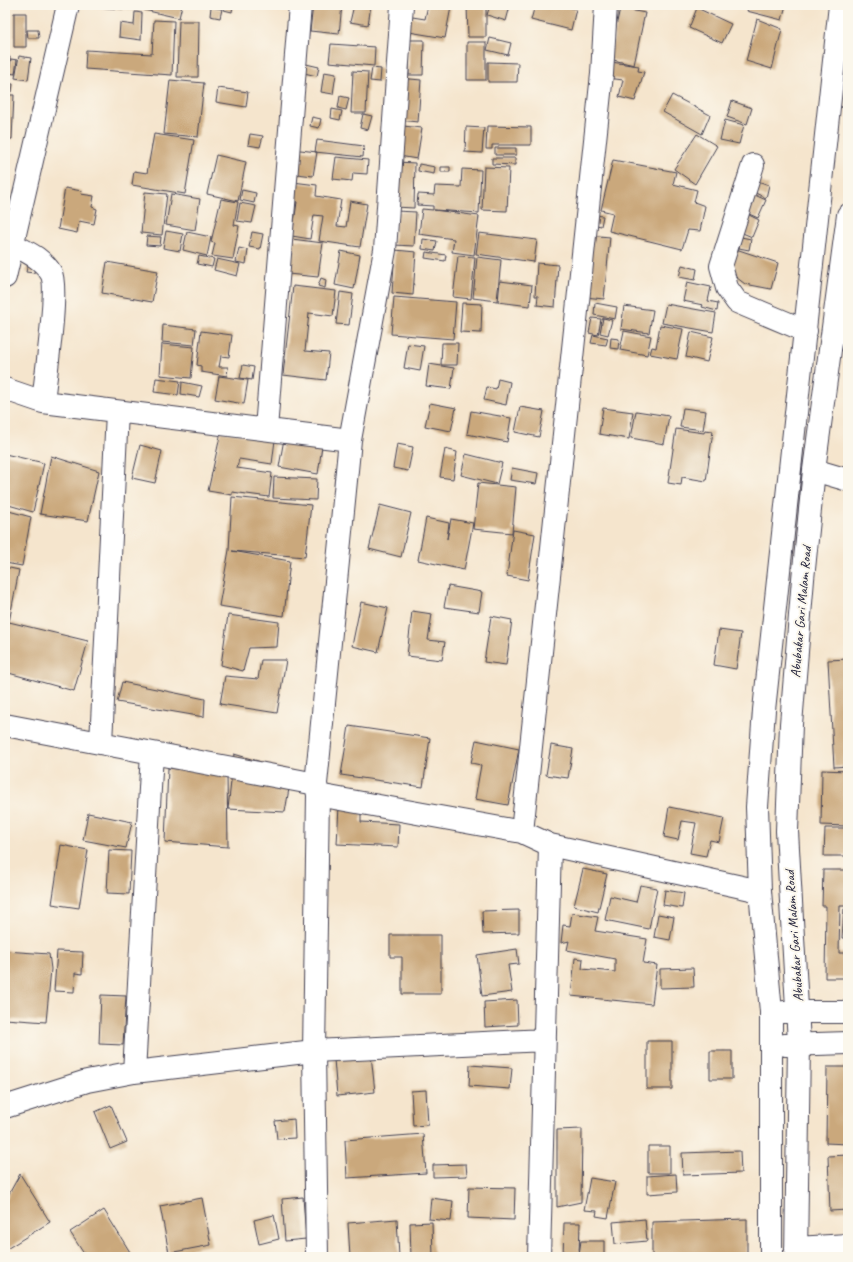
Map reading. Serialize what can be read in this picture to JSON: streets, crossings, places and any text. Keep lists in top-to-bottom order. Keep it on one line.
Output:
{"streets":{"street":["Abubakar Gari Malam Road"]}}
